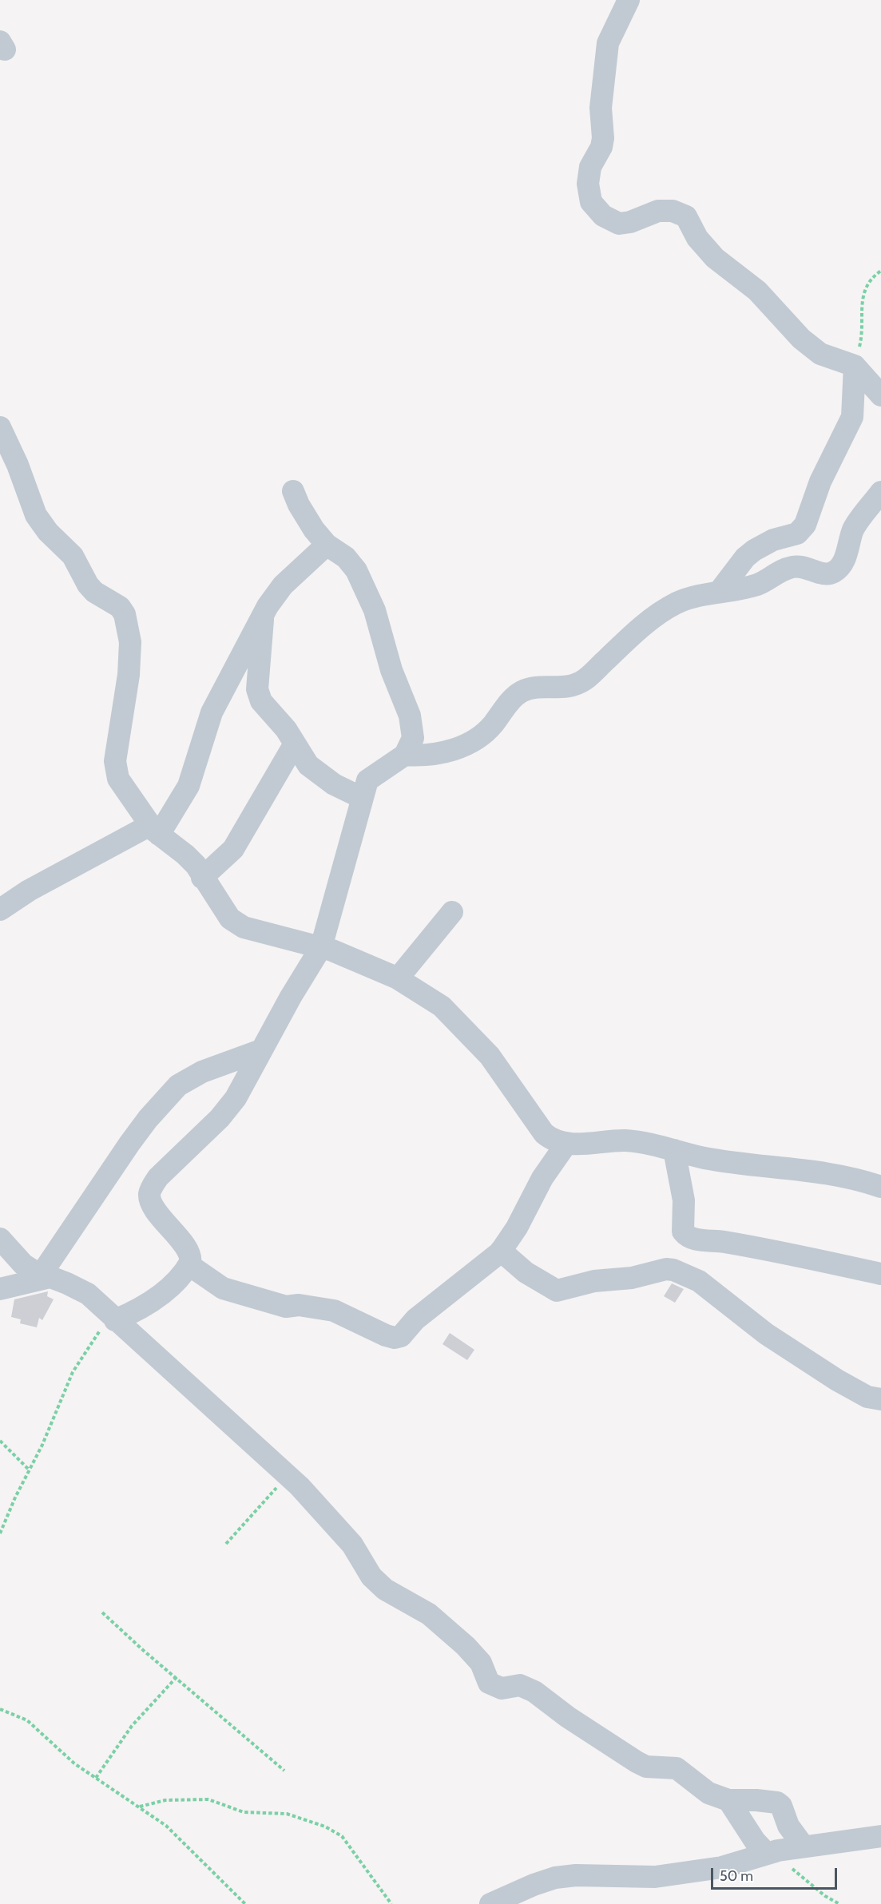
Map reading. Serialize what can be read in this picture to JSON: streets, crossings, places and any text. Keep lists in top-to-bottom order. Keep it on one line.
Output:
{"scale_bar":"50 m"}
